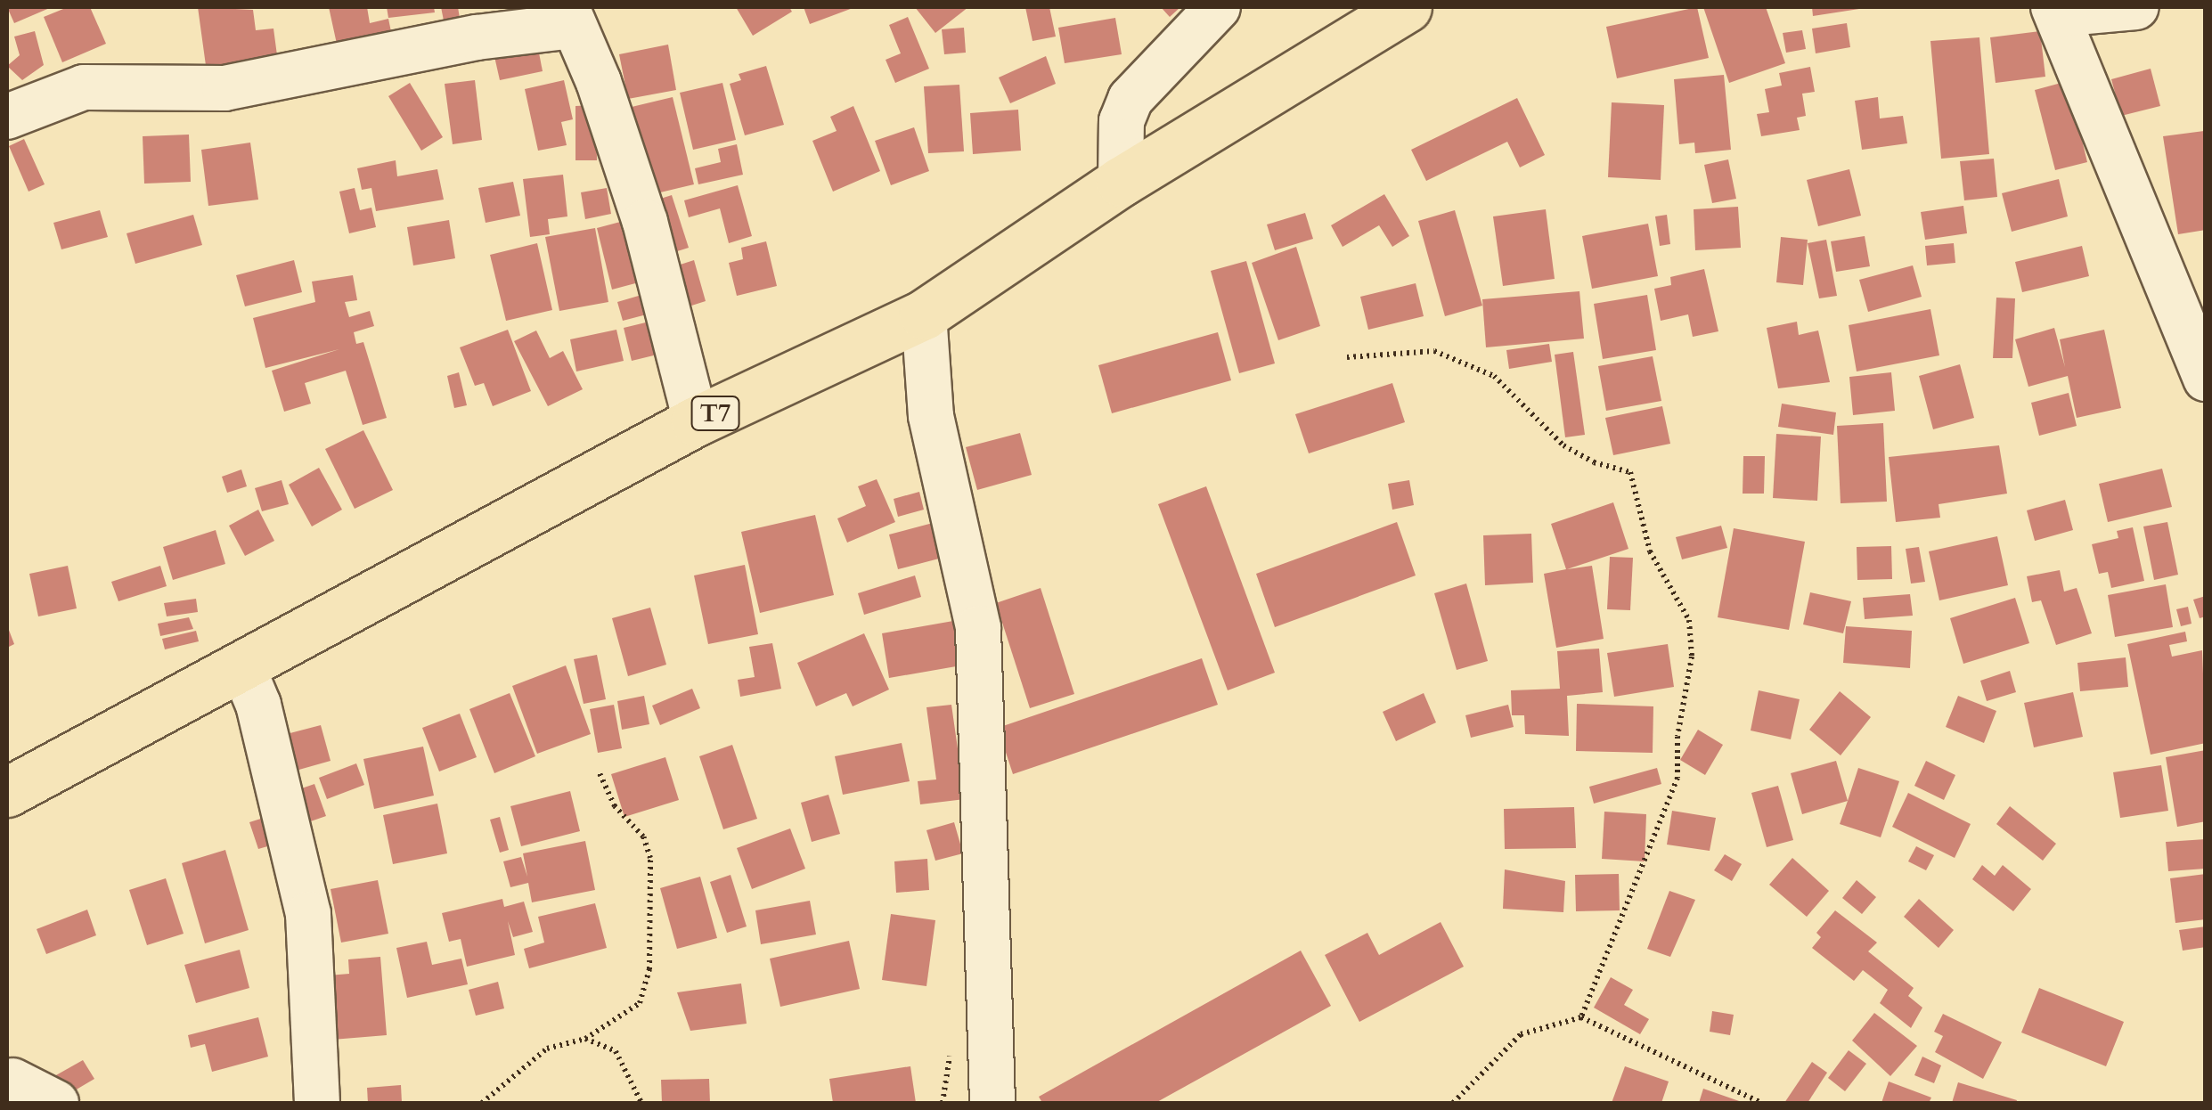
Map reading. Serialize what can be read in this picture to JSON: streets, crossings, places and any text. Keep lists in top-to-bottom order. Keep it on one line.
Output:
{"streets":{"highway":["T7"]}}
